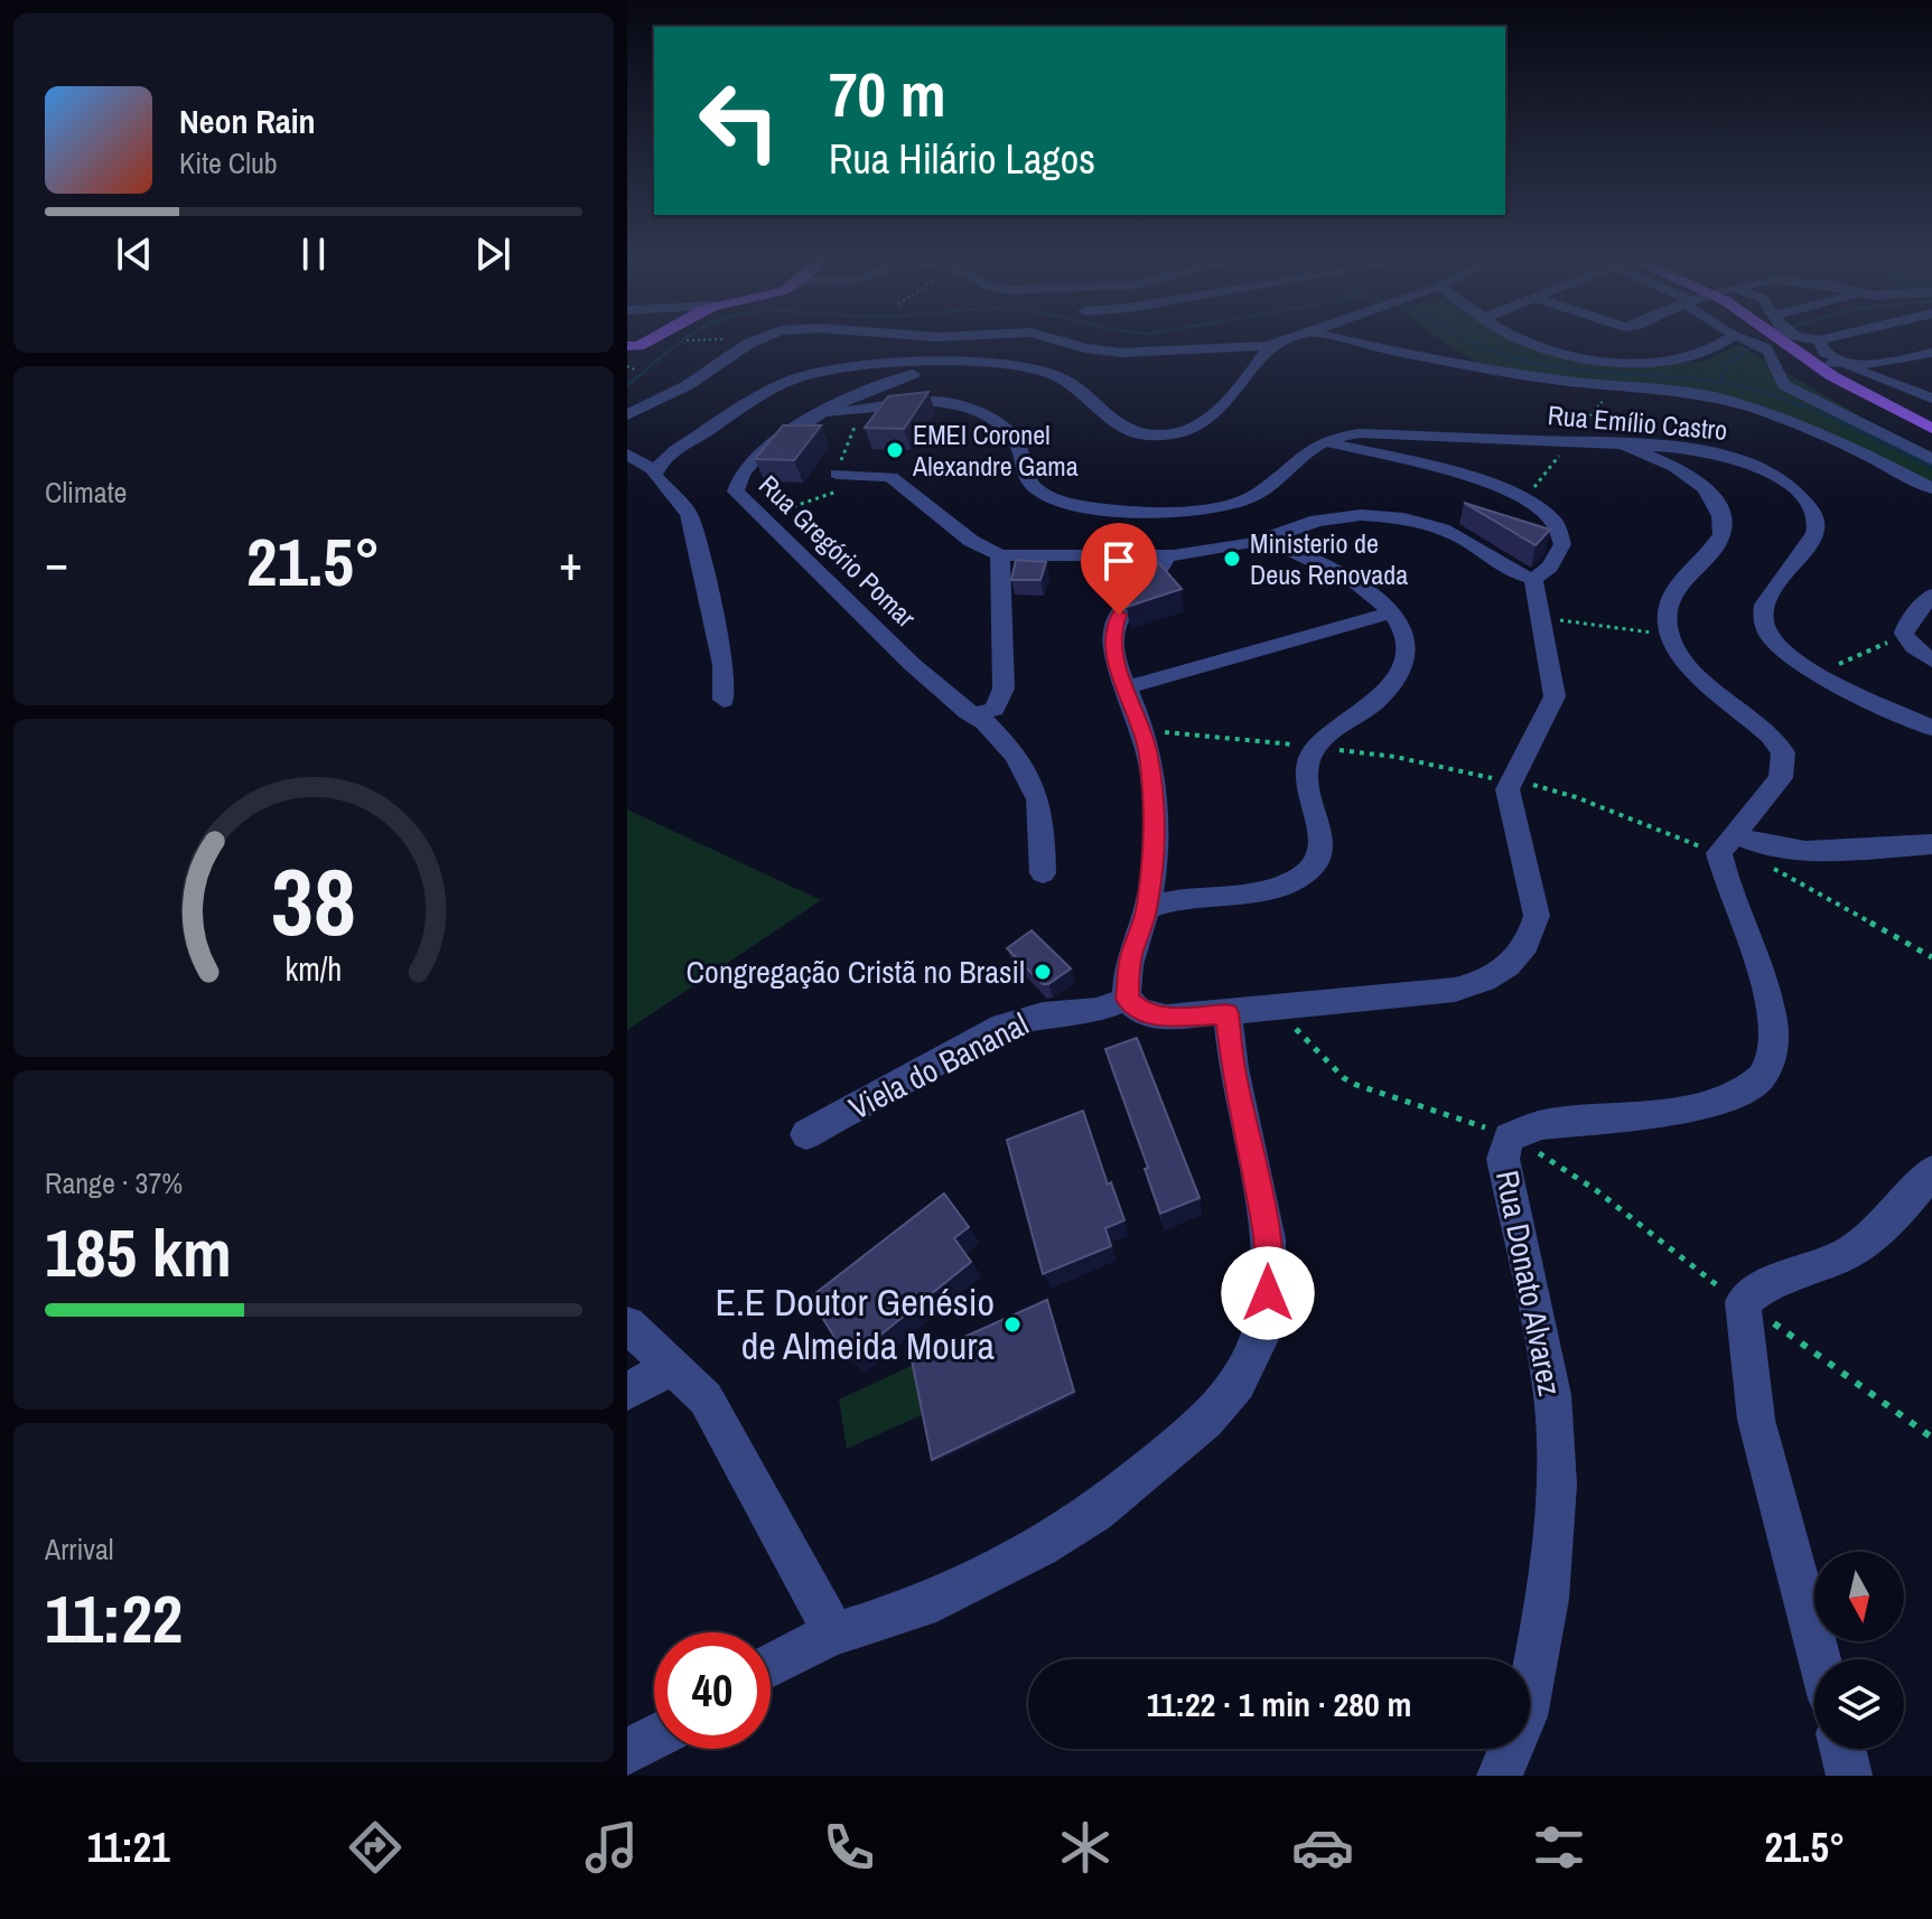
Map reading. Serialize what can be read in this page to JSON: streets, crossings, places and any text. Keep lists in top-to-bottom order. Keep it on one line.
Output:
{"streets":{"street":["Rua Emílio Castro","Rua Gregório Pomar","Viela do Bananal","Rua Donato Alvarez"]},"places":["EMEI Coronel Alexandre Gama","Ministerio de Deus Renovada","Congregação Cristã no Brasil","E.E Doutor Genésio de Almeida Moura"],"north":"bottom","page":{"turn":["70 m","Rua Hilário Lagos"],"song":["Neon Rain","Kite Club"],"tile":["Climate",["Range · 37%","185 km"],["Arrival","11:22"]],"heat":["−","21.5°","+"],"limit":"40","trip":"11:22 · 1 min · 280 m","tabs":["11:21","21.5°"],"gauge":["38","km/h"]}}
